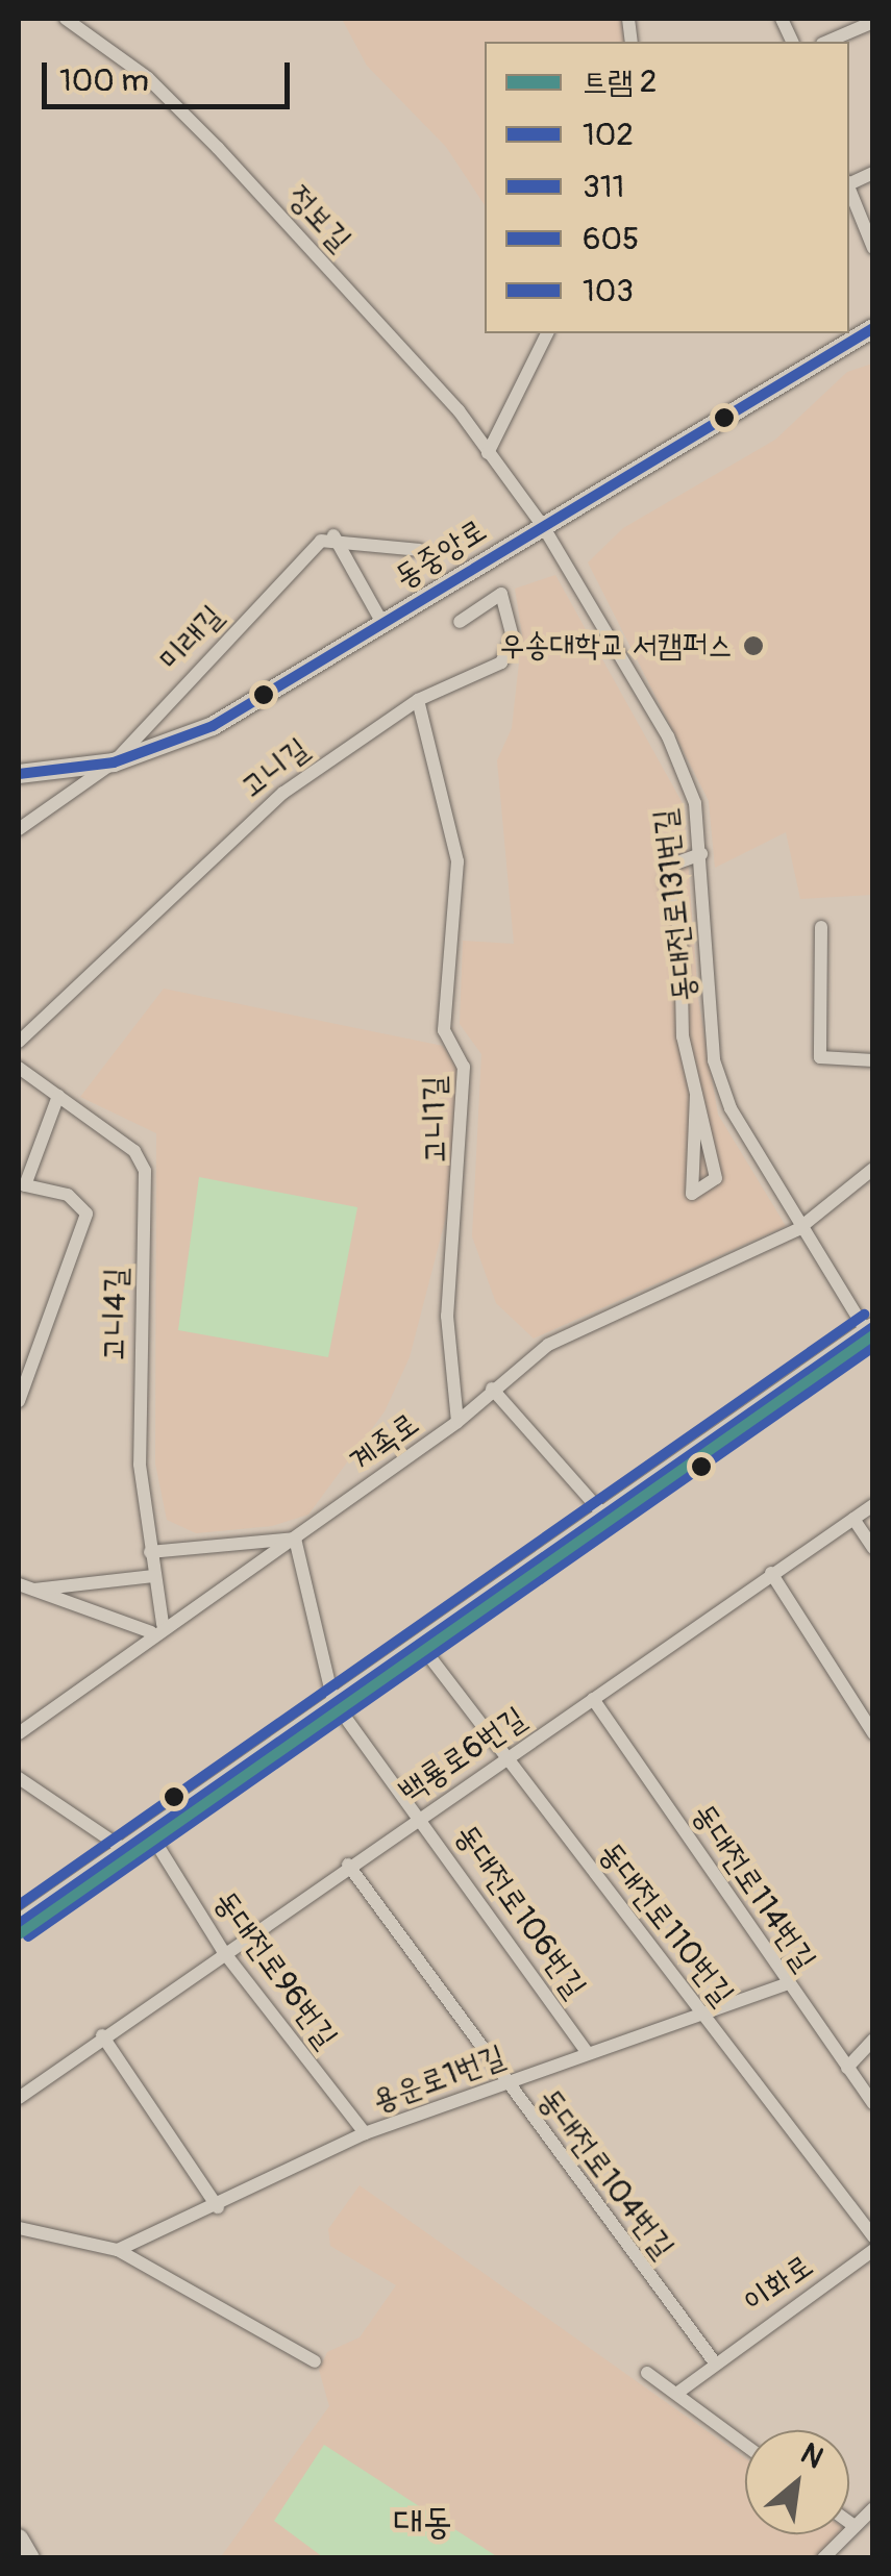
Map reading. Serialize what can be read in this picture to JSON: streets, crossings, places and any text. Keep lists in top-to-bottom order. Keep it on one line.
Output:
{"streets":{"main road":["동중앙로"],"street":["정보길","미래길","고니길","동대전로131번길","고니1길","고니4길","계족로","백룡로6번길","동대전로114번길","동대전로106번길","동대전로110번길","동대전로96번길","용운로1번길","동대전로104번길","이화로"]},"crossings":[["정보길","동대전로131번길"],["동중앙로","미래길"],["동중앙로","동대전로131번길"],["고니길","고니1길"],["동대전로131번길","계족로"],["고니1길","계족로"],["고니4길","계족로"],["백룡로6번길","동대전로114번길"],["백룡로6번길","동대전로106번길"],["백룡로6번길","동대전로110번길"],["백룡로6번길","동대전로96번길"],["백룡로6번길","동대전로104번길"],["동대전로114번길","용운로1번길"],["동대전로106번길","용운로1번길"],["동대전로110번길","용운로1번길"],["동대전로96번길","용운로1번길"],["용운로1번길","동대전로104번길"],["동대전로104번길","이화로"]],"districts":["대동"],"places":["우송대학교 서캠퍼스"],"lines":["transit line 103","transit line 605","transit line 102","tram line 2","transit line 311"],"legend":["트램 2","102","311","605","103"],"scale_bar":"100 m","north":"top right"}
